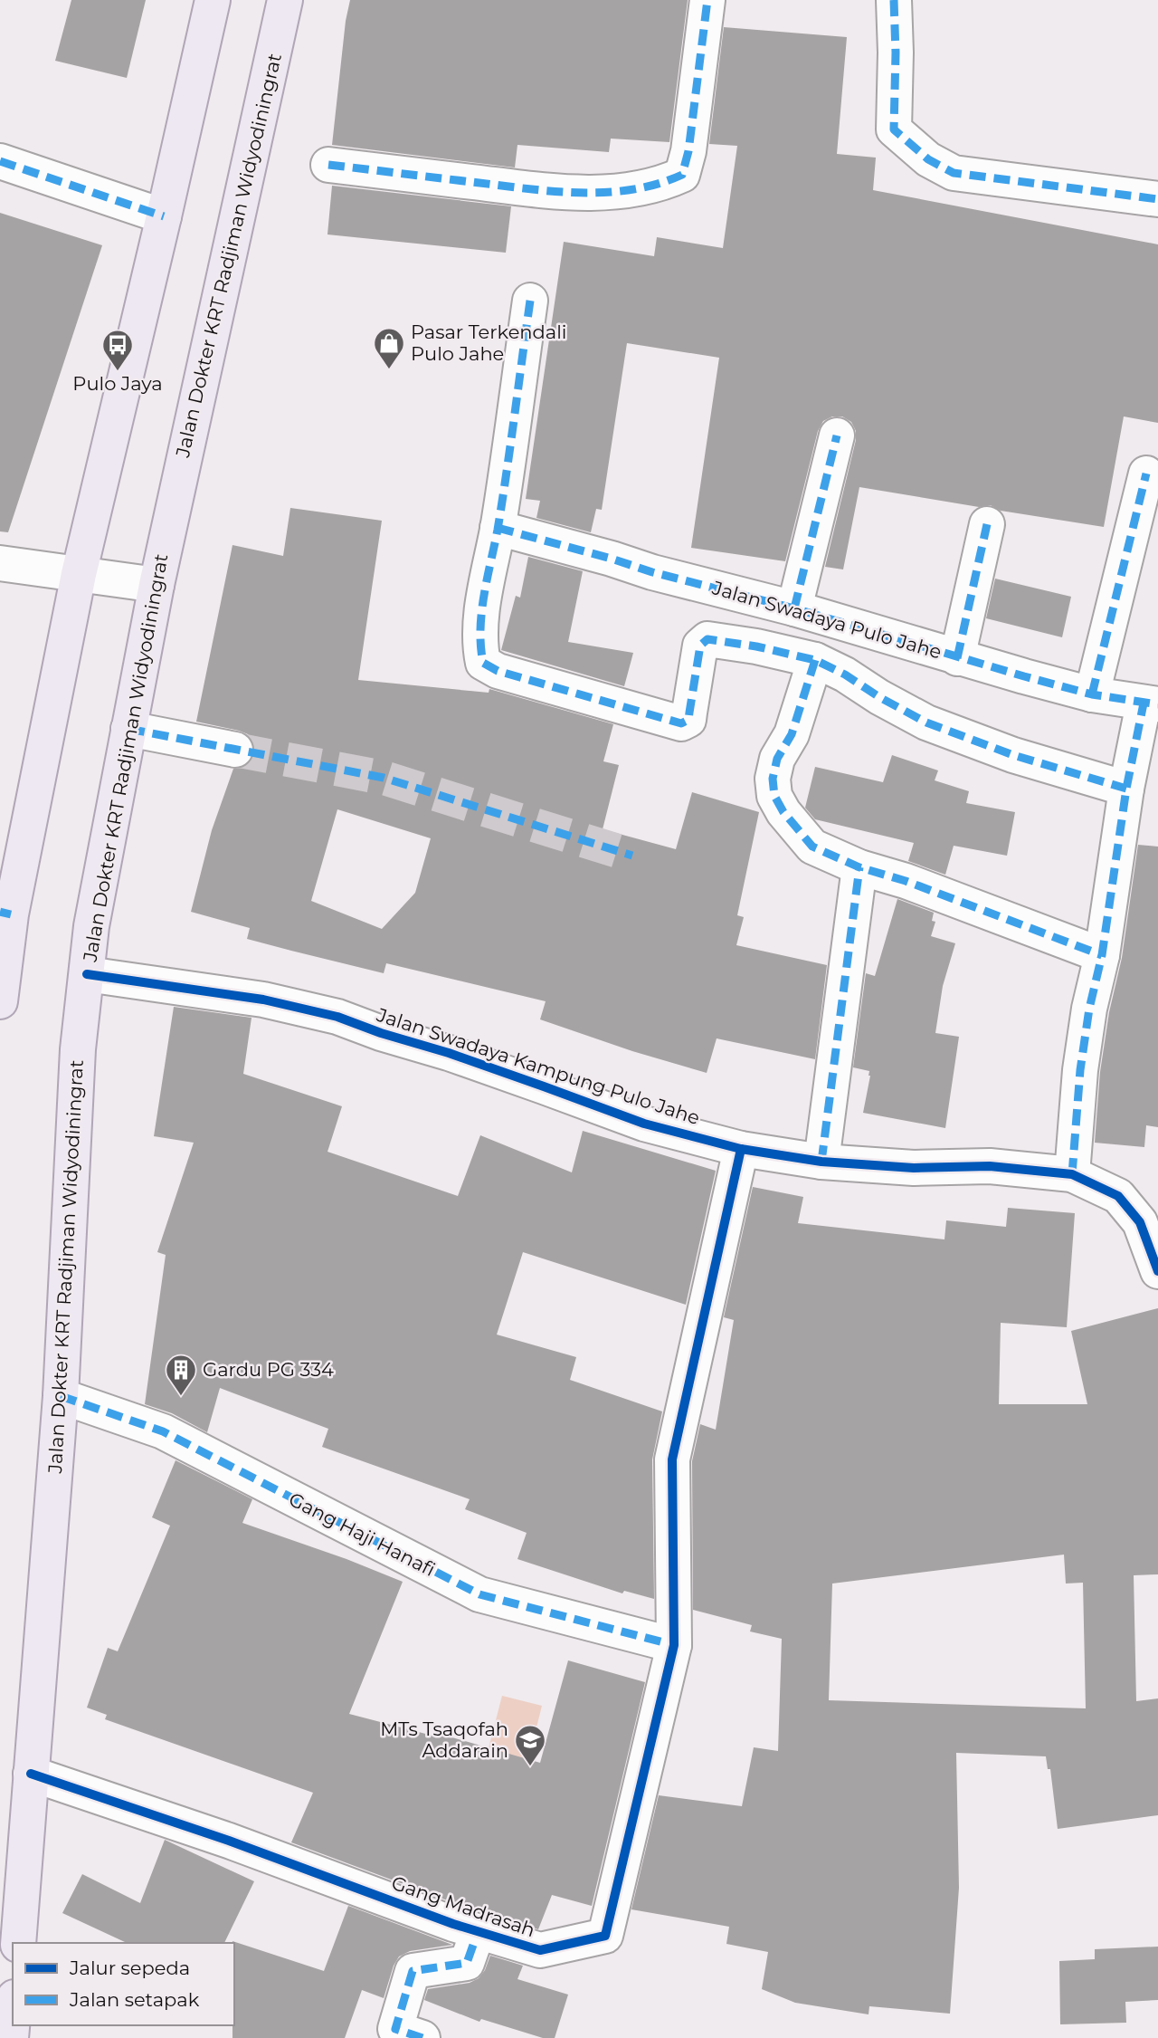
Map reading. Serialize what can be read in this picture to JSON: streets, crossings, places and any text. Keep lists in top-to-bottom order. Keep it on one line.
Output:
{"streets":{"main road":["Jalan Dokter KRT Radjiman Widyodiningrat"],"street":["Jalan Swadaya Pulo Jahe","Jalan Swadaya Kampung Pulo Jahe","Gang Haji Hanafi","Gang Madrasah"]},"crossings":[["Jalan Dokter KRT Radjiman Widyodiningrat","Jalan Swadaya Kampung Pulo Jahe"],["Jalan Dokter KRT Radjiman Widyodiningrat","Gang Haji Hanafi"],["Jalan Dokter KRT Radjiman Widyodiningrat","Gang Madrasah"],["Gang Haji Hanafi","Gang Madrasah"]],"places":{"shop":["Pasar Terkendali Pulo Jahe"],"bus stop":["Pulo Jaya"],"building":["Gardu PG 334"],"school or university":["MTs Tsaqofah Addarain"]},"legend":["Jalur sepeda","Jalan setapak"]}
